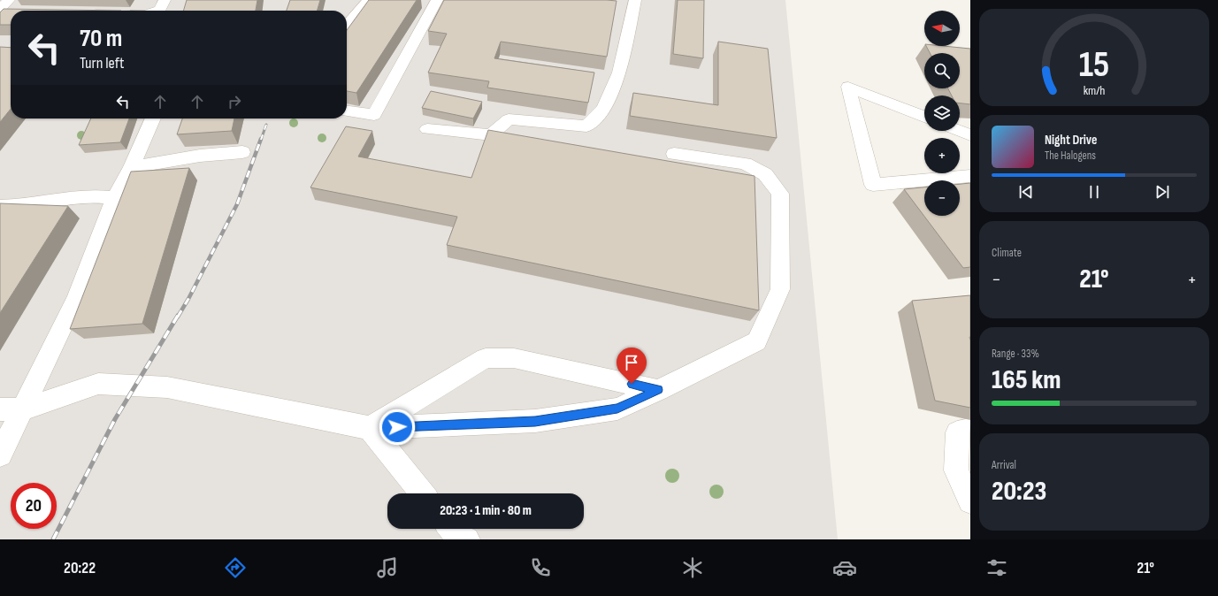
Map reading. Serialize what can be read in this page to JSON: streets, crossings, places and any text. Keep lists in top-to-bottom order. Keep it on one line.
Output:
{"north":"left","page":{"map_buttons":["+","−"],"turn":["70 m","Turn left"],"song":["Night Drive","The Halogens"],"tile":["Climate",["Range · 33%","165 km"],["Arrival","20:23"]],"heat":["−","21°","+"],"limit":"20","trip":"20:23 · 1 min · 80 m","tabs":["20:22","21°"],"gauge":["15","km/h"]}}
